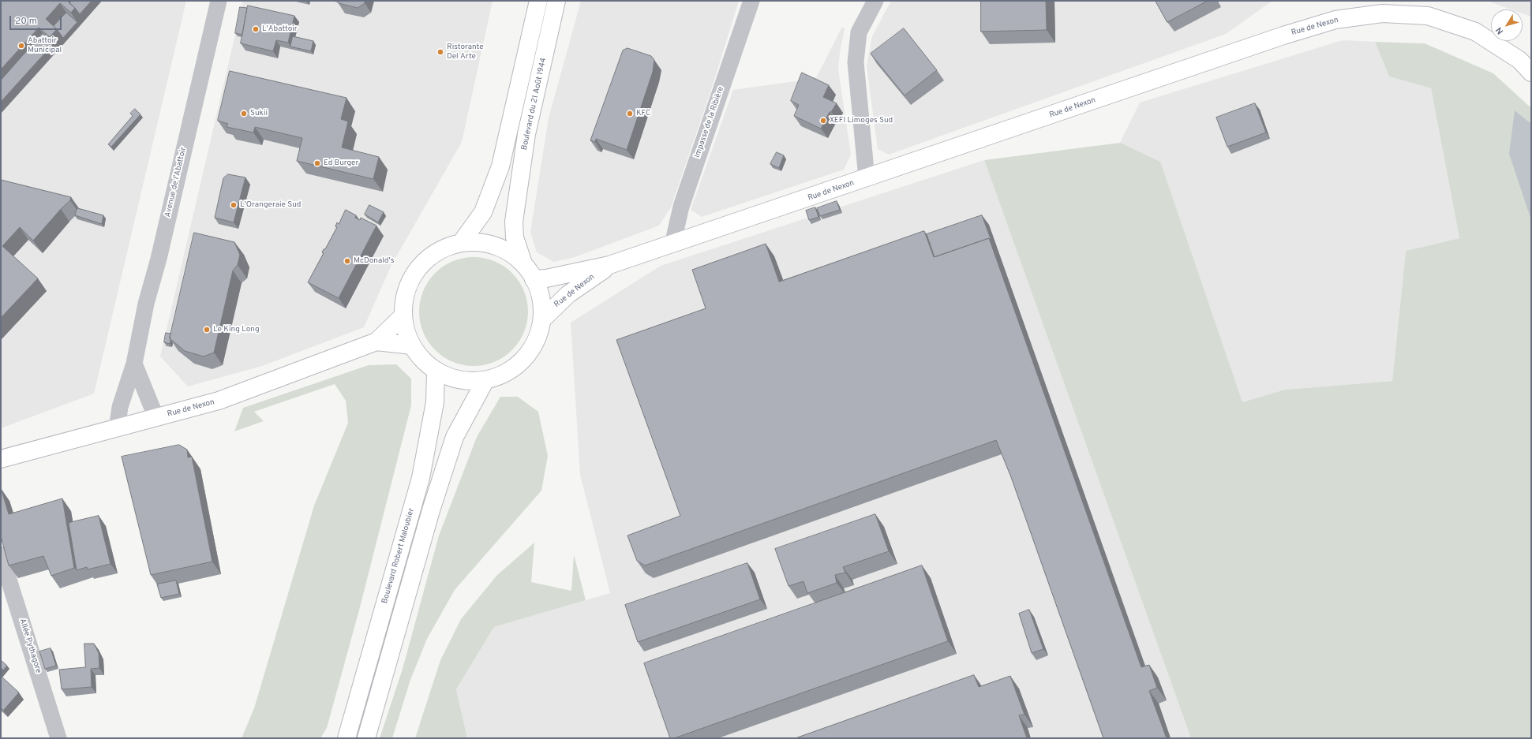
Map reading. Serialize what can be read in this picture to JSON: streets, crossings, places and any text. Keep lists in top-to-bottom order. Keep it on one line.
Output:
{"streets":{"main road":["Rue de Nexon","Boulevard du 21 Août 1944","Boulevard Robert Maloubier"],"street":["Impasse de la Ribière","Avenue de l'Abattoir","Allée Pythagore"]},"crossings":[["Rue de Nexon","Impasse de la Ribière"],["Rue de Nexon","Avenue de l'Abattoir"]],"places":["L'Abattoir","Abattoir Municipal","Ristorante Del Arte","Sukii","KFC","XEFI Limoges Sud","Ed Burger","L'Orangeraie Sud","McDonald's","Le King Long"],"scale_bar":"20 m","north":"bottom left"}
